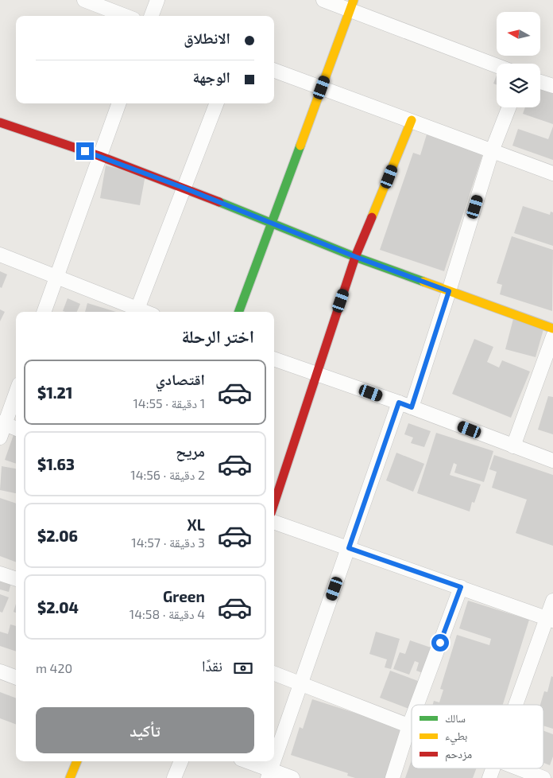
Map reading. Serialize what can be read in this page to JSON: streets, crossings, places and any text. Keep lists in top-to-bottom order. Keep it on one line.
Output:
{"legend":["سالك","بطيء","مزدحم"],"north":"left","page":{"banner":["الانطلاق","الوجهة"],"heading":"اختر الرحلة","list":[{"name":"اقتصادي","note":"1 دقيقة · 14:55","value":"$1.21"},{"name":"مريح","note":"2 دقيقة · 14:56","value":"$1.63"},{"name":"XL","note":"3 دقيقة · 14:57","value":"$2.06"},{"name":"Green","note":"4 دقيقة · 14:58","value":"$2.04"}],"pay":["نقدًا","420 m"],"buttons":"تأكيد"}}
